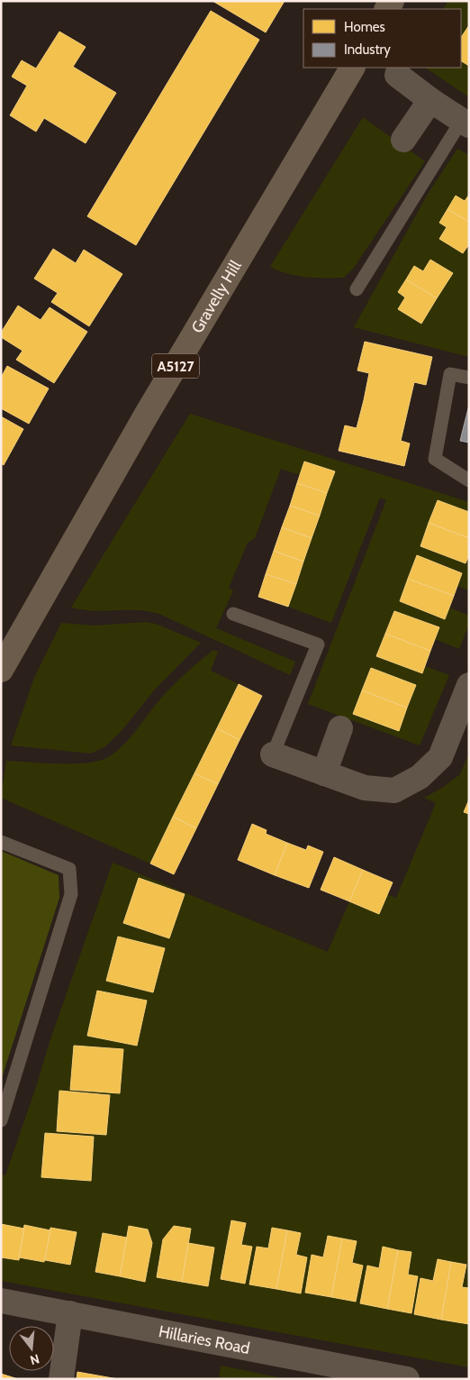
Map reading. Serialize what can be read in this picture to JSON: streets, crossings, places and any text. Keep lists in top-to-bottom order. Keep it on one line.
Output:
{"streets":{"main road":["Gravelly Hill","A5127"],"street":["Hillaries Road"]},"legend":["Homes","Industry"],"north":"bottom"}
